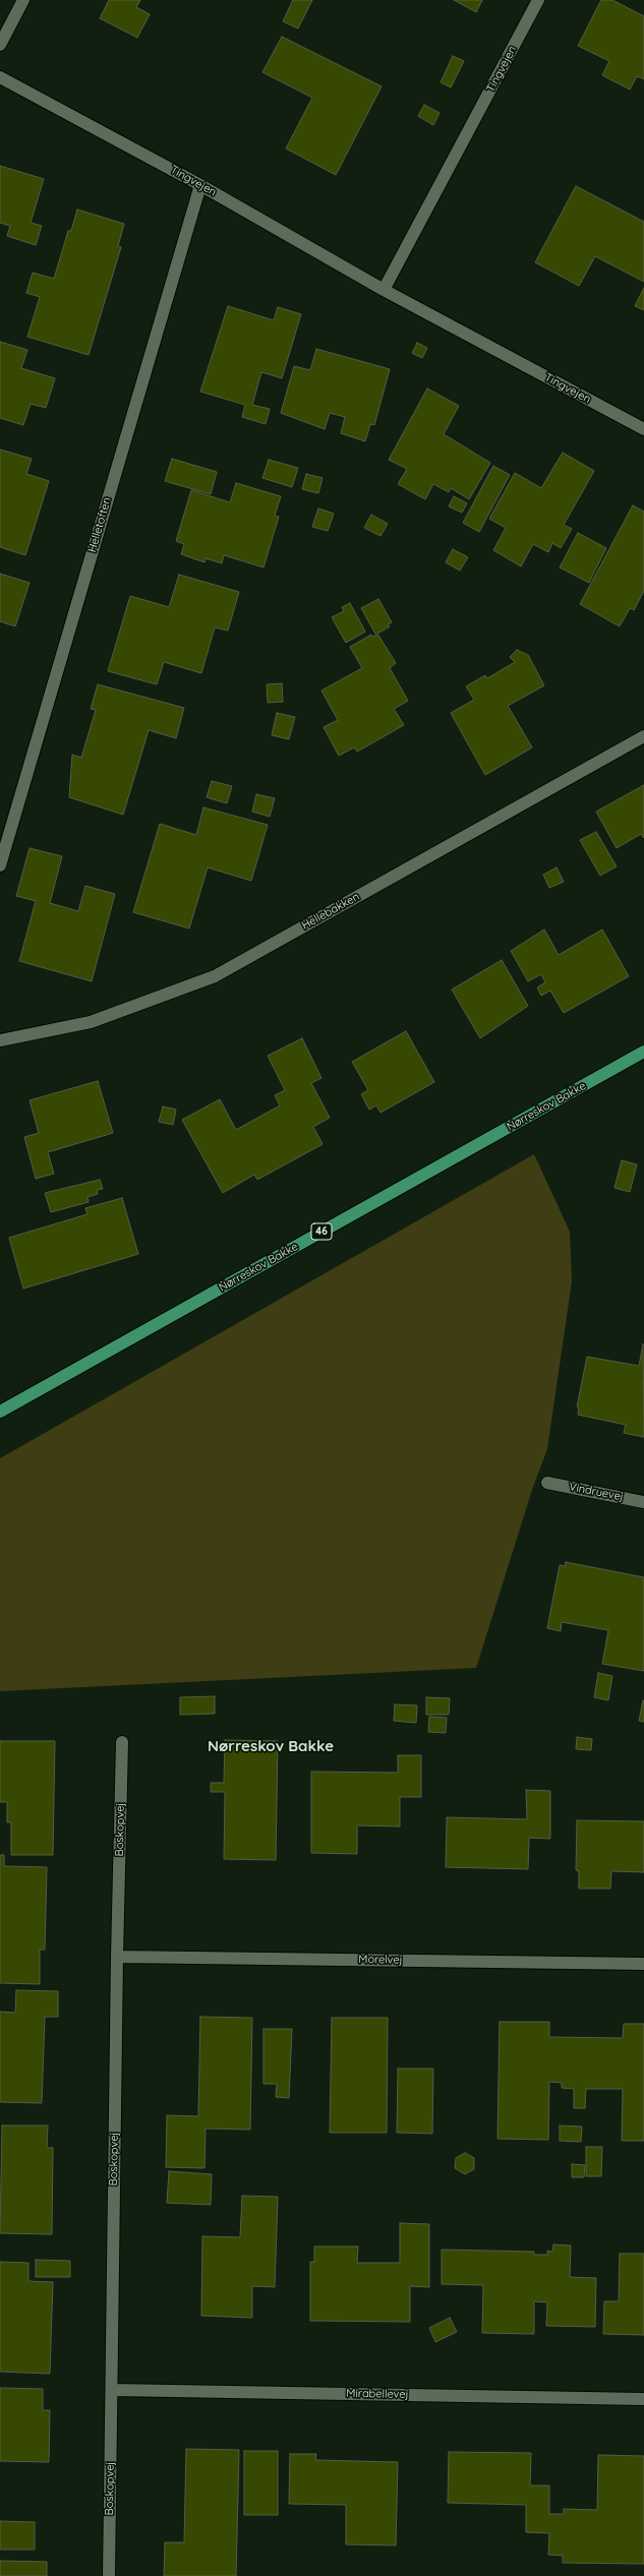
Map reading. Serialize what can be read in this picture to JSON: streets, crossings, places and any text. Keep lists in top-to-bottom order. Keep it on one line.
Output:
{"streets":{"main road":["Nørreskov Bakke","46"],"street":["Tingvejen","Helletoften","Hellebakken","Vindruevej","Boskopvej","Morelvej","Mirabellevej"]},"crossings":[["Tingvejen","Helletoften"],["Boskopvej","Morelvej"],["Boskopvej","Mirabellevej"]],"districts":["Nørreskov Bakke"]}
